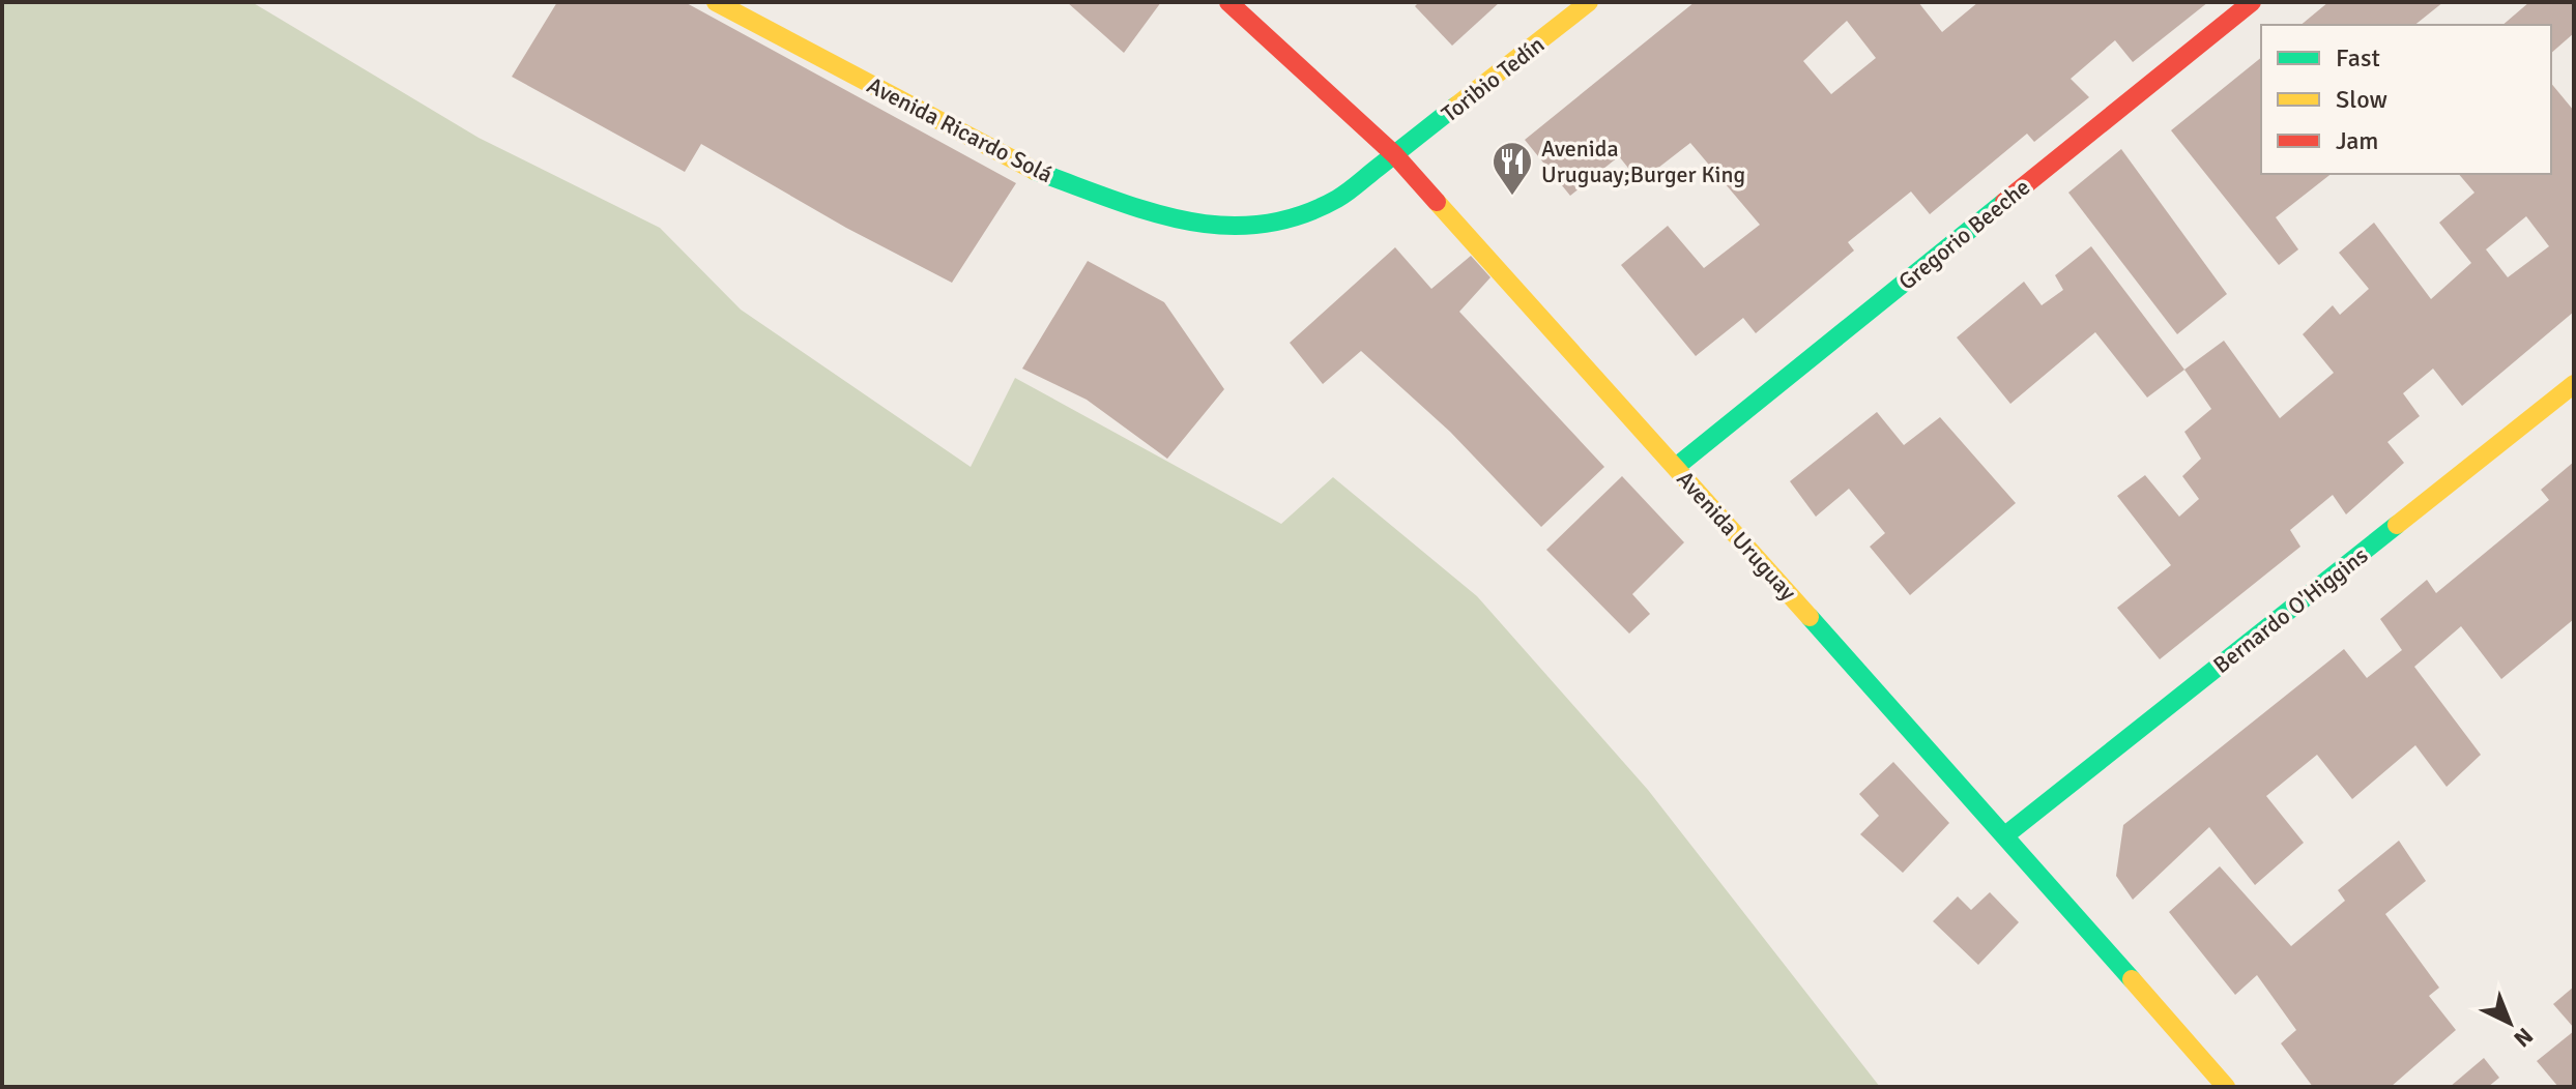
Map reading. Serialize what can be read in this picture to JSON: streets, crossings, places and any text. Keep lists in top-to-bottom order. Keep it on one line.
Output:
{"streets":{"street":["Toribio Tedín","Avenida Ricardo Solá","Gregorio Beeche","Avenida Uruguay","Bernardo O'Higgins"]},"crossings":[["Toribio Tedín","Avenida Ricardo Solá"],["Toribio Tedín","Avenida Uruguay"],["Avenida Ricardo Solá","Avenida Uruguay"],["Gregorio Beeche","Avenida Uruguay"],["Avenida Uruguay","Bernardo O'Higgins"]],"places":{"restaurant":["Avenida Uruguay;Burger King"]},"legend":["Fast","Slow","Jam"],"north":"bottom right"}
